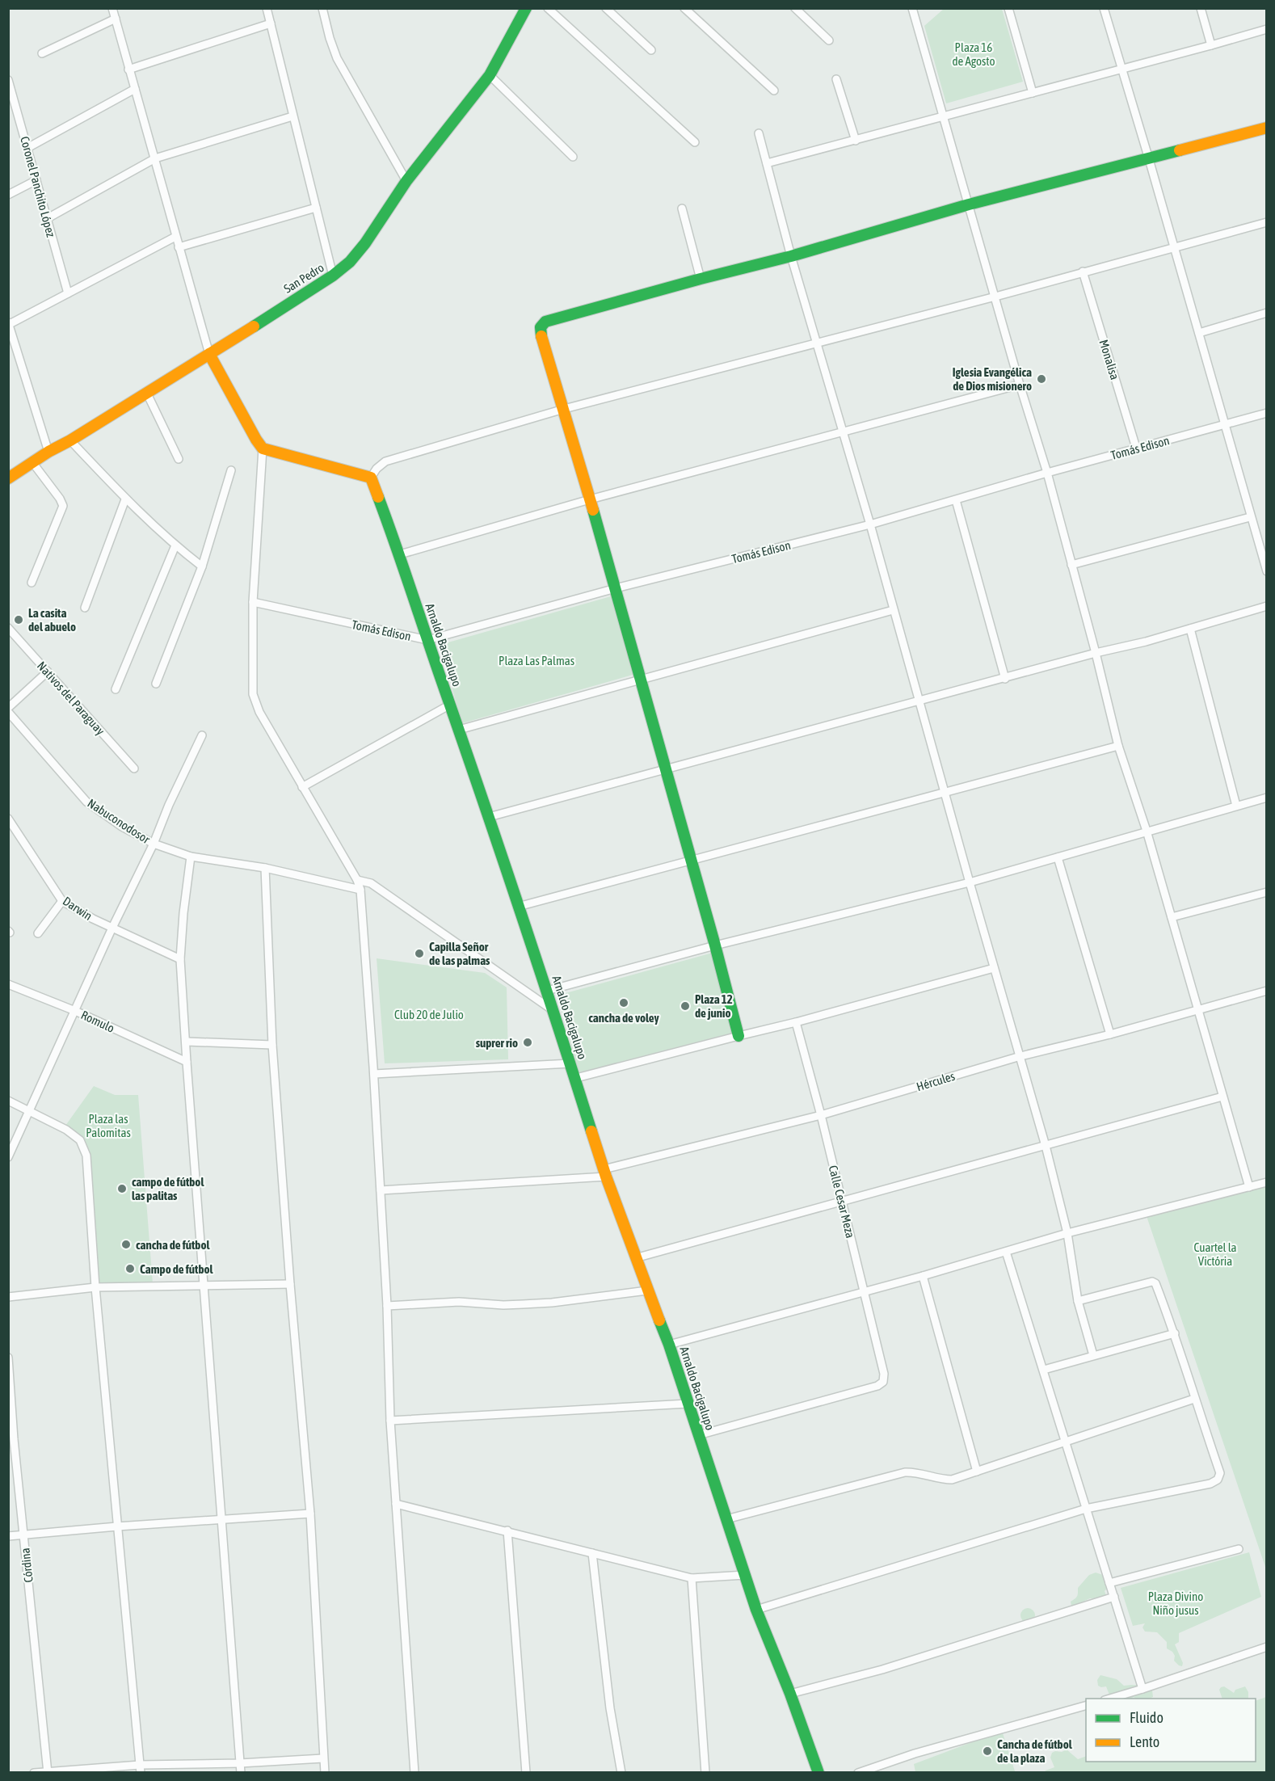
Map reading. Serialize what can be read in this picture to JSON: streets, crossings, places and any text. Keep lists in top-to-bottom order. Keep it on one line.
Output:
{"streets":{"street":["Coronel Panchito López","San Pedro","Monalisa","Tomás Edison","Arnaldo Bacigalupo","Nativos del Paraguay","Nabuconodosor","Darwin","Romulo","Hércules","Calle Cesar Meza","Córdina"]},"crossings":[["Monalisa","Tomás Edison"],["Tomás Edison","Arnaldo Bacigalupo"],["Arnaldo Bacigalupo","Hércules"],["Arnaldo Bacigalupo","Calle Cesar Meza"],["Hércules","Calle Cesar Meza"]],"parks":["Plaza 16 de Agosto","Plaza Las Palmas","Club 20 de Julio","Plaza las Palomitas","Cuartel la Victória","Plaza Divino Niño jusus"],"places":["Iglesia Evangélica de Dios misionero","La casita del abuelo","Capilla Señor de las palmas","cancha de voley","Plaza 12 de junio","suprer rio","campo de fútbol las palitas","cancha de fútbol","Campo de fútbol","Cancha de fútbol de la plaza"],"legend":["Fluido","Lento"]}
